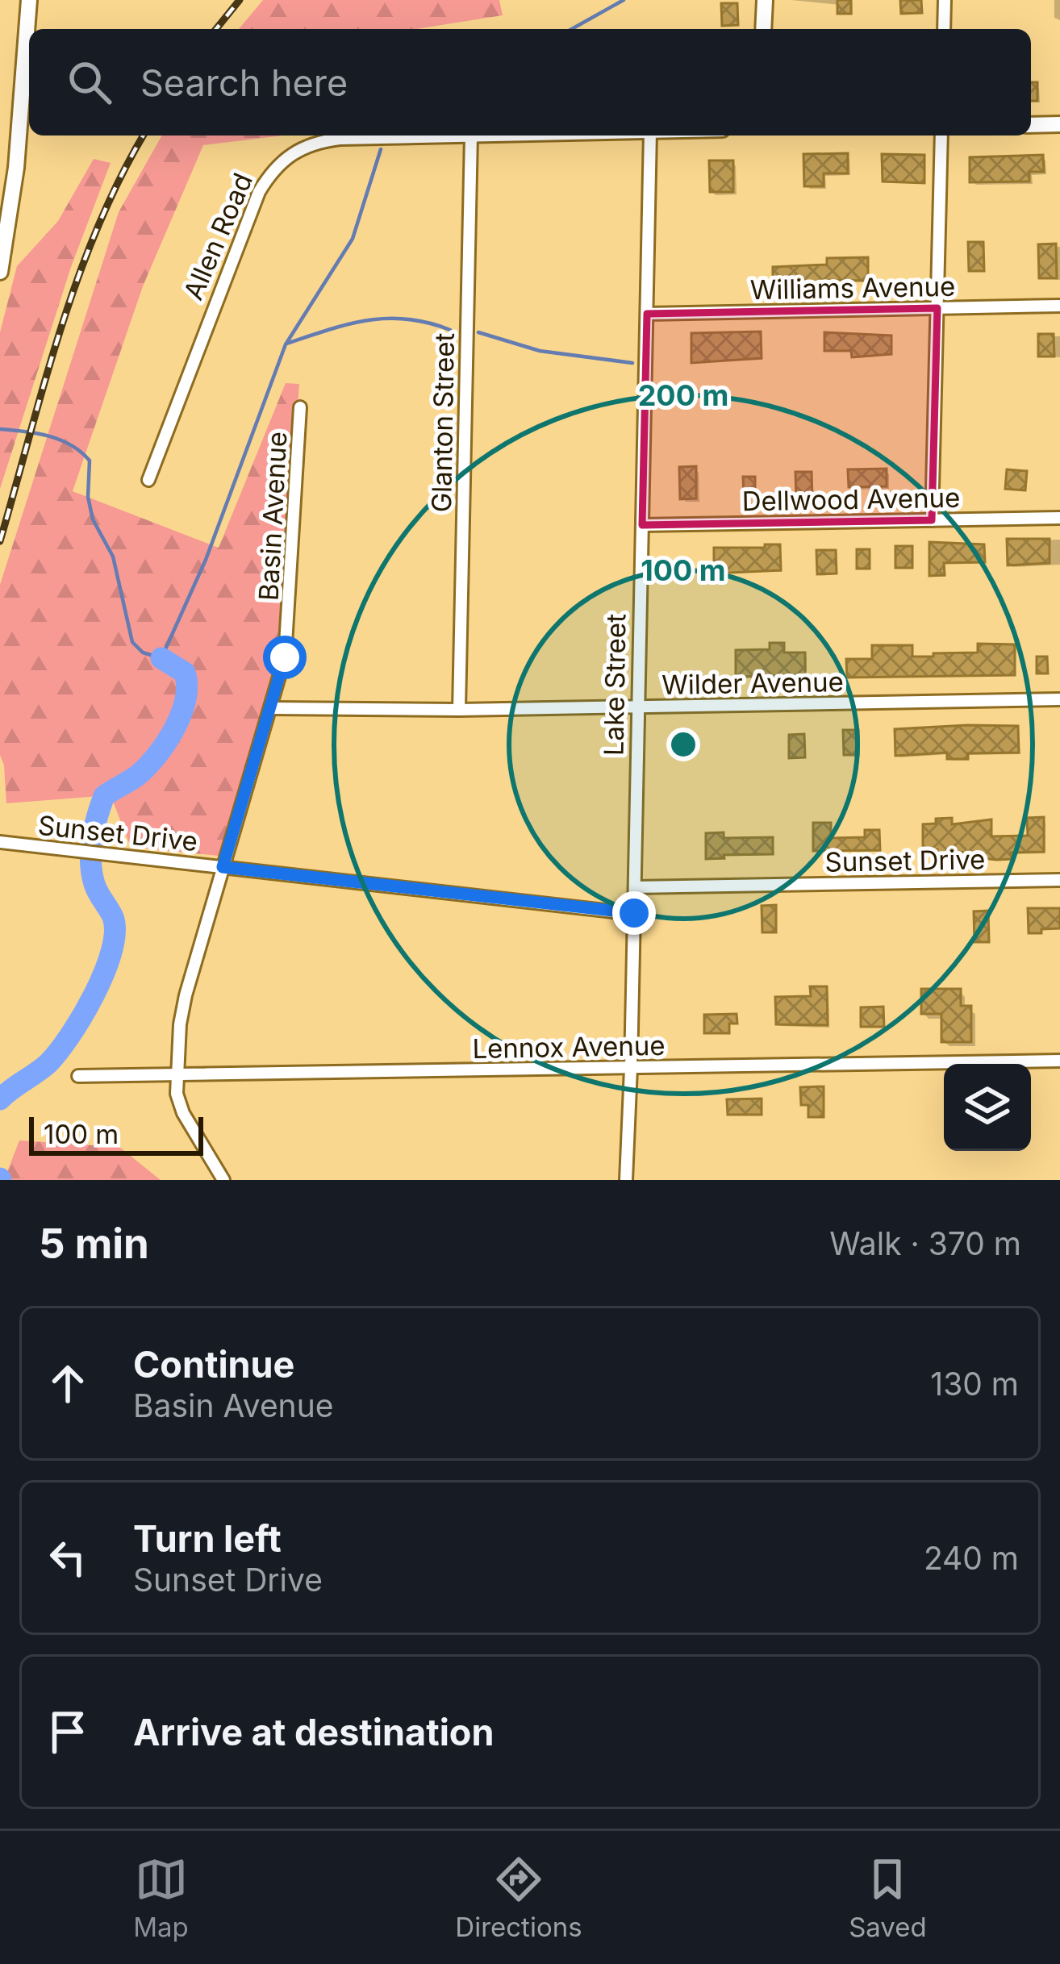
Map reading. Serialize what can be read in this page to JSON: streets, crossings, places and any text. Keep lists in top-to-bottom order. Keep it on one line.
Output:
{"streets":{"street":["Allen Road","Williams Avenue","Glanton Street","Dellwood Avenue","Basin Avenue","Wilder Avenue","Lake Street","Sunset Drive","Lennox Avenue"]},"crossings":[["Allen Road","Glanton Street"],["Williams Avenue","Lake Street"],["Glanton Street","Wilder Avenue"],["Dellwood Avenue","Lake Street"],["Basin Avenue","Wilder Avenue"],["Basin Avenue","Sunset Drive"],["Basin Avenue","Lennox Avenue"],["Wilder Avenue","Lake Street"],["Lake Street","Sunset Drive"],["Lake Street","Lennox Avenue"]],"scale_bar":"100 m","page":{"search":"Search here","scale":"100 m","heading":["5 min","Walk · 370 m"],"list":[["Continue","Basin Avenue","130 m"],["Turn left","Sunset Drive","240 m"],"Arrive at destination"],"nav":["Map","Directions","Saved"]},"rings":["200 m","100 m"]}
